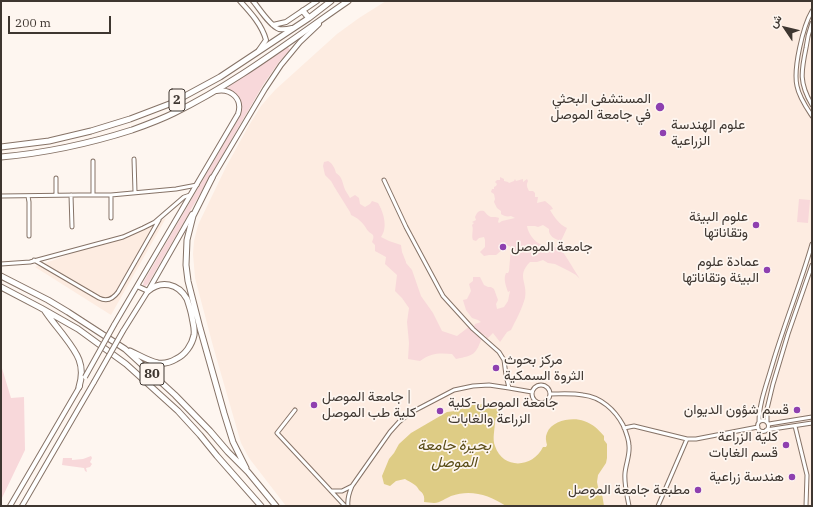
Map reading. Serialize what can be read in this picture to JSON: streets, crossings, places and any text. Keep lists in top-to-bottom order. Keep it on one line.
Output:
{"streets":{"highway":["2","80"]},"water":["بحيرة جامعة الموصل"],"places":["المستشفى البحثي في جامعة الموصل","علوم الهندسة الزراعية","علوم البيئة وتقاناتها","جامعة الموصل","عمادة علوم البيئة وتقاناتها","مركز بحوث الثروة السمكية","جامعة الموصل | كلية طب الموصل","قسم شؤون الديوان","جامعة الموصل-كلية الزراعة والغابات","كلية الزراعة قسم الغابات","هندسة زراعية","مطبعة جامعة الموصل"],"scale_bar":"200 m","north":"top left"}
